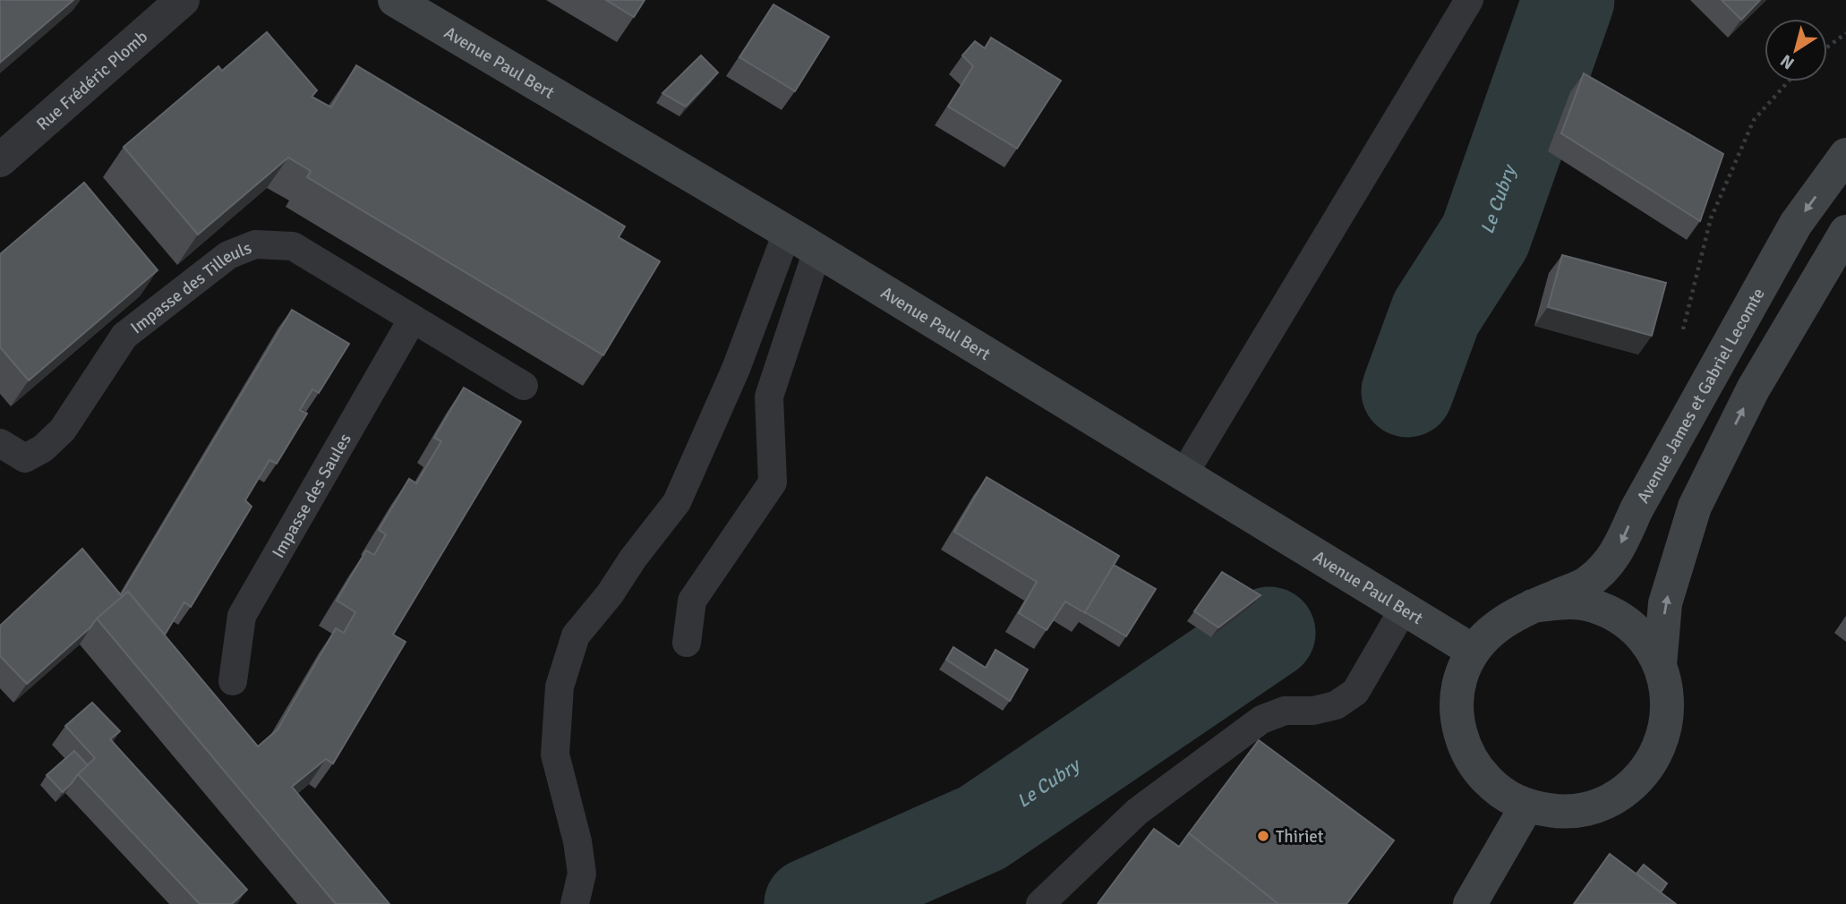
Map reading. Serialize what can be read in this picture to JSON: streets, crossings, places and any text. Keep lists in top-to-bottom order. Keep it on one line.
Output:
{"streets":{"main road":["Avenue Paul Bert","Avenue James et Gabriel Lecomte"],"street":["Rue Frédéric Plomb"],"lane":["Impasse des Tilleuls","Impasse des Saules"]},"crossings":[["Avenue Paul Bert","Avenue James et Gabriel Lecomte"],["Impasse des Tilleuls","Impasse des Saules"]],"water":["Le Cubry"],"places":["Thiriet"],"north":"bottom left"}
